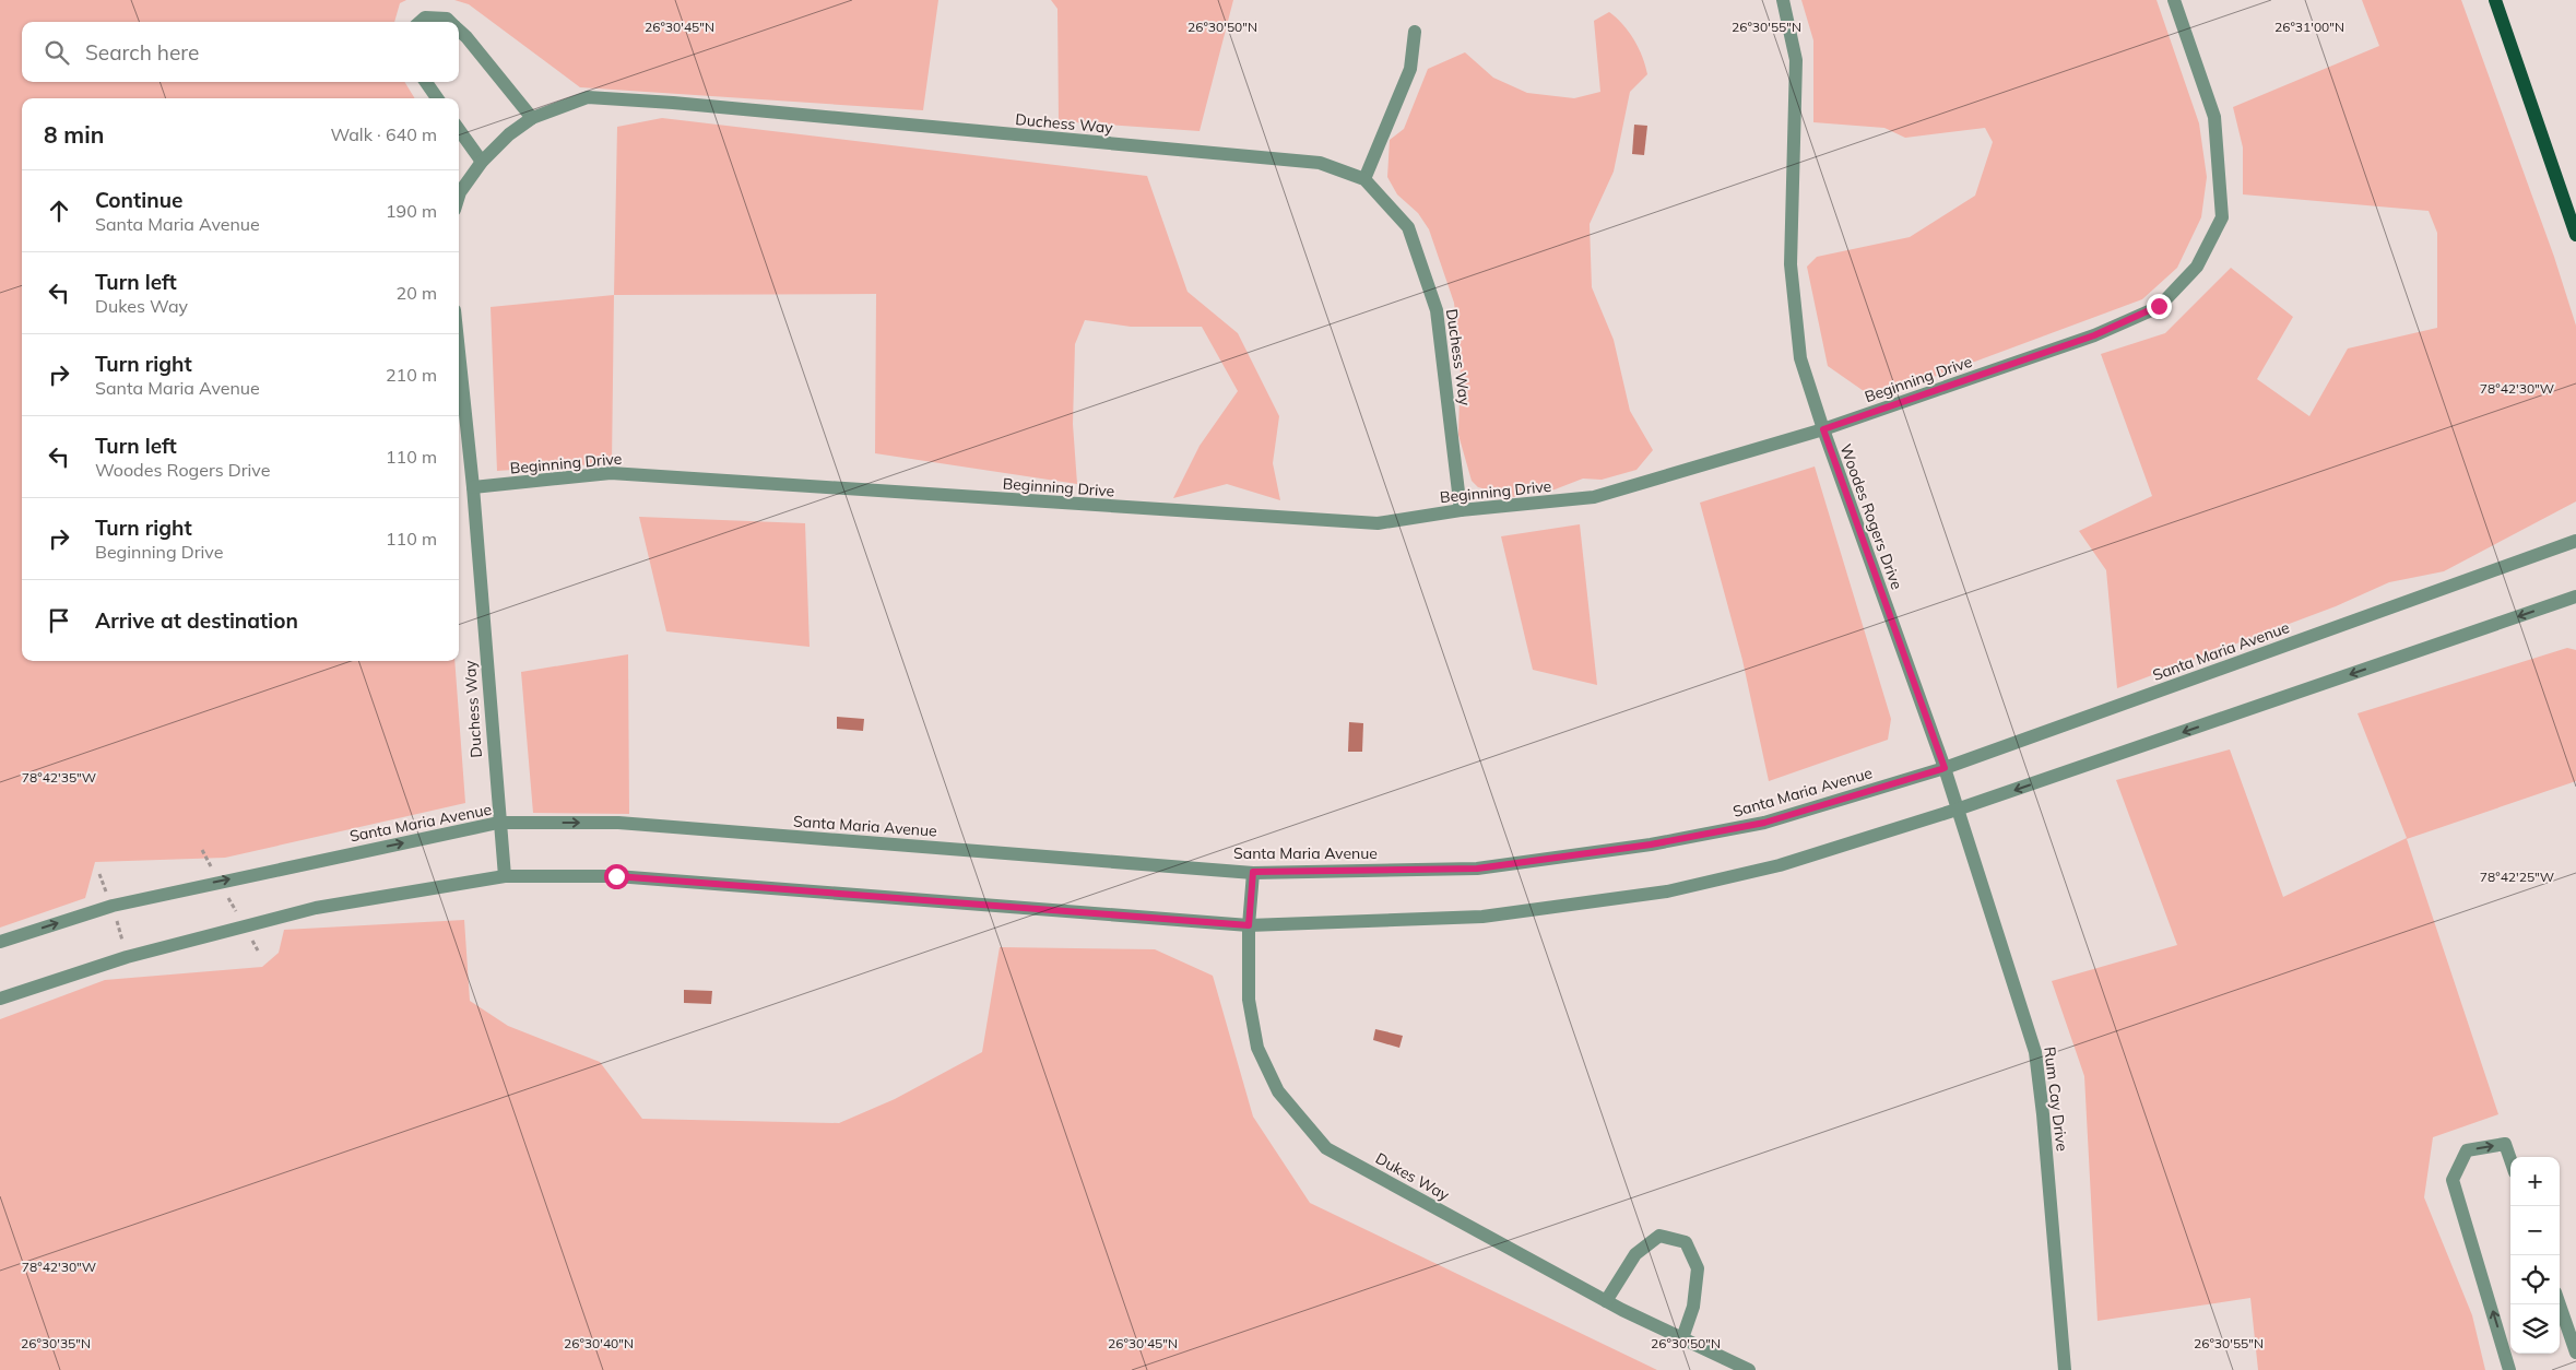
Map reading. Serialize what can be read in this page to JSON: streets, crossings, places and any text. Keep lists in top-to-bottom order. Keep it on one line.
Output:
{"streets":{"street":["Duchess Way","Beginning Drive","Woodes Rogers Drive","Santa Maria Avenue","Rum Cay Drive","Dukes Way"]},"crossings":[["Duchess Way","Beginning Drive"],["Duchess Way","Santa Maria Avenue"],["Beginning Drive","Woodes Rogers Drive"],["Woodes Rogers Drive","Santa Maria Avenue"],["Woodes Rogers Drive","Rum Cay Drive"],["Santa Maria Avenue","Dukes Way"]],"page":{"search":"Search here","heading":["8 min","Walk · 640 m"],"list":[["Continue","Santa Maria Avenue","190 m"],["Turn left","Dukes Way","20 m"],["Turn right","Santa Maria Avenue","210 m"],["Turn left","Woodes Rogers Drive","110 m"],["Turn right","Beginning Drive","110 m"],"Arrive at destination"],"map_buttons":["+","−"]},"coordinates":["26°31'00\"N","26°30'45\"N","26°30'50\"N","26°30'55\"N","78°42'30\"W","78°42'35\"W","78°42'25\"W","26°30'35\"N","26°30'40\"N"]}
